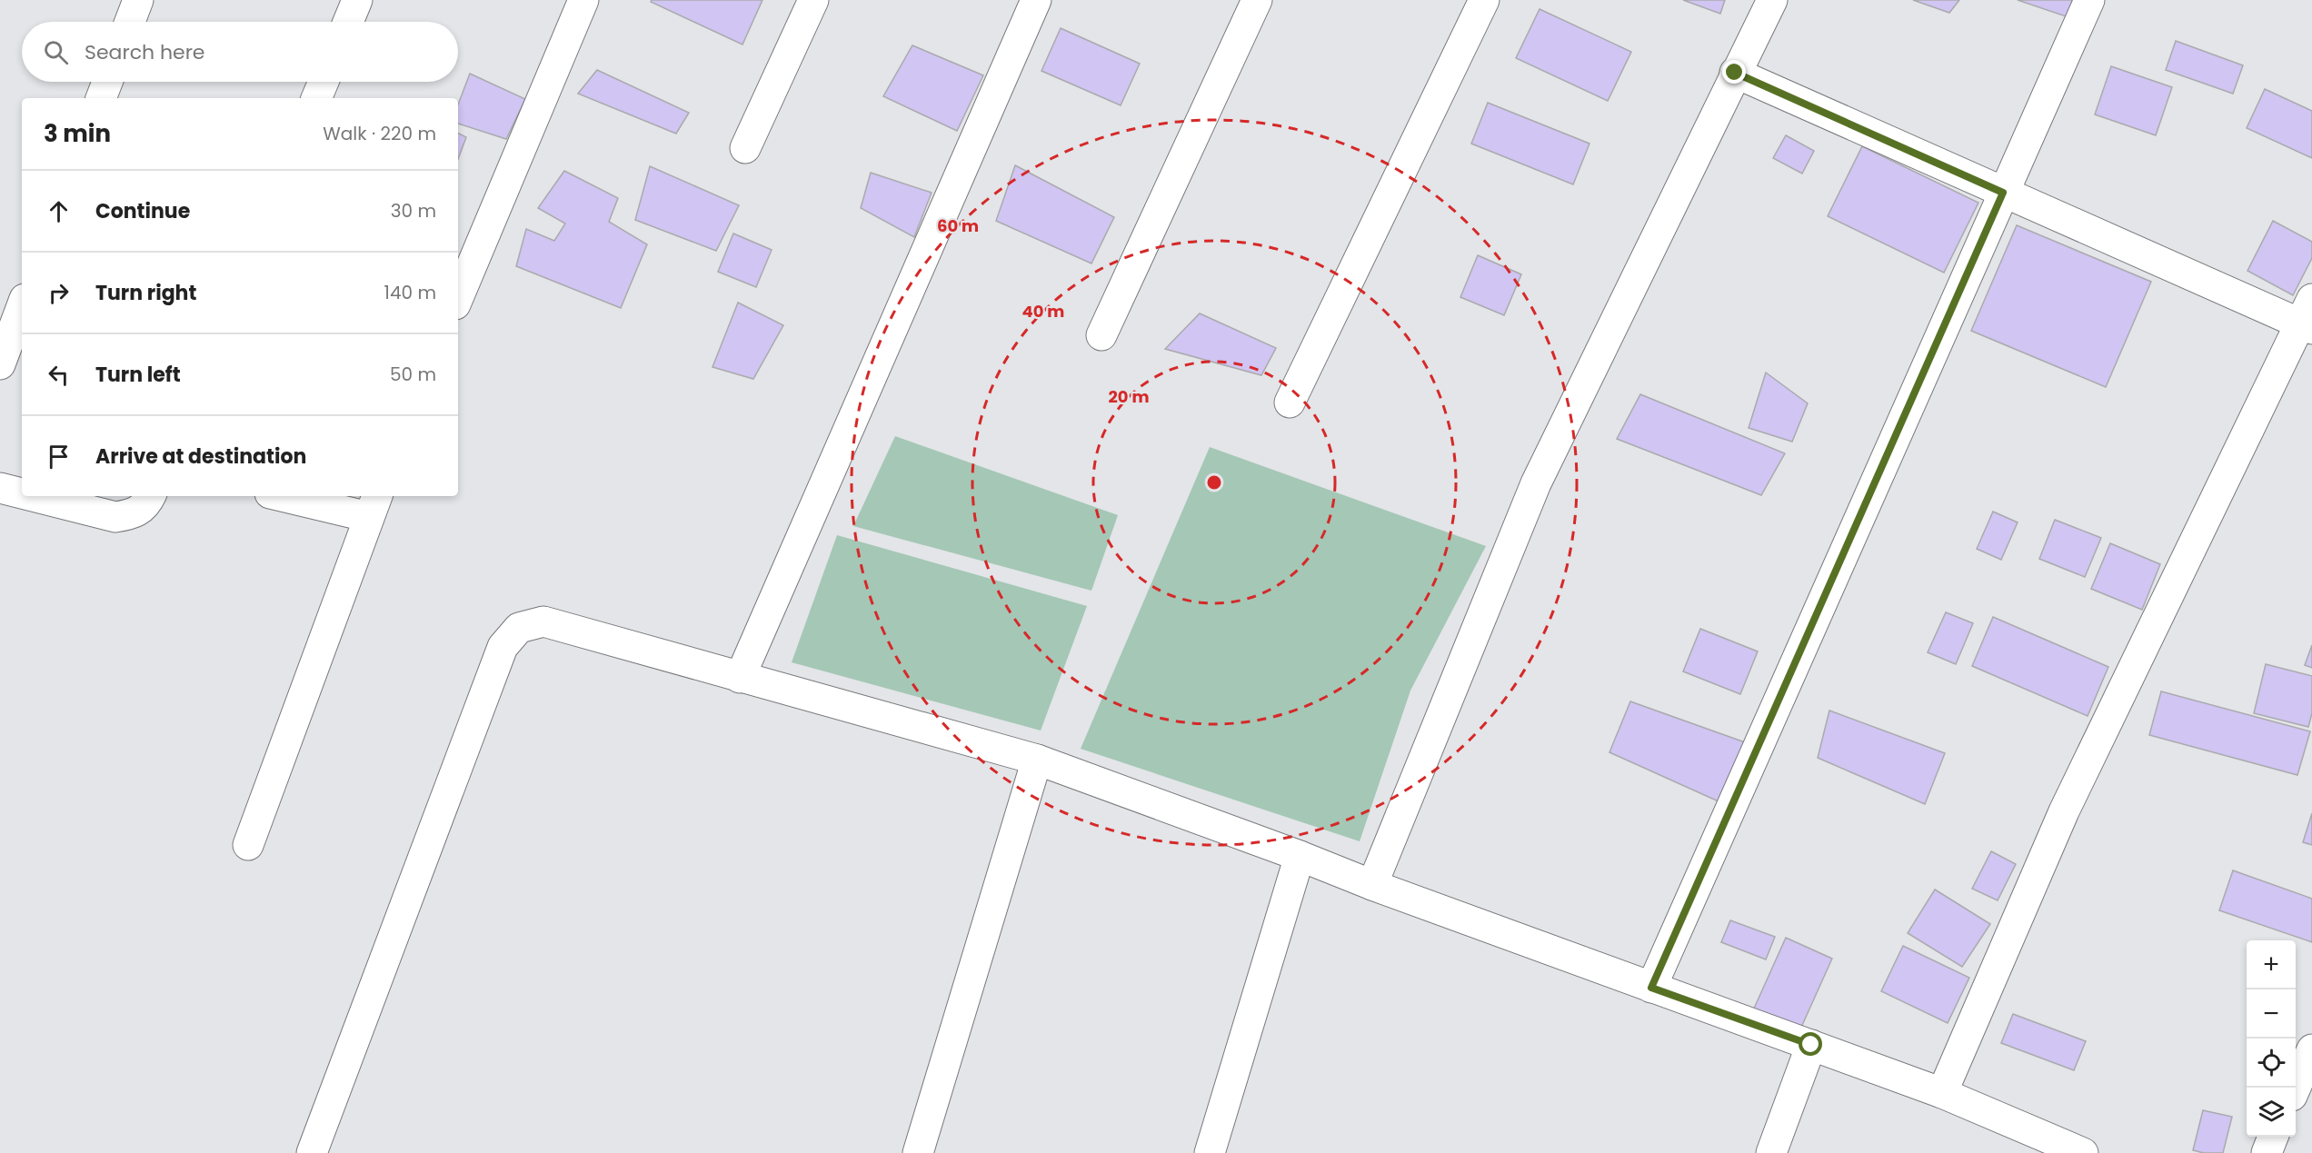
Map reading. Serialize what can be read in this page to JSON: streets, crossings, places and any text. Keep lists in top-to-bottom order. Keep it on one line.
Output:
{"page":{"search":"Search here","heading":["3 min","Walk · 220 m"],"list":[["Continue","30 m"],["Turn right","140 m"],["Turn left","50 m"],"Arrive at destination"],"map_buttons":["+","−"]},"rings":["60 m","40 m","20 m"]}
